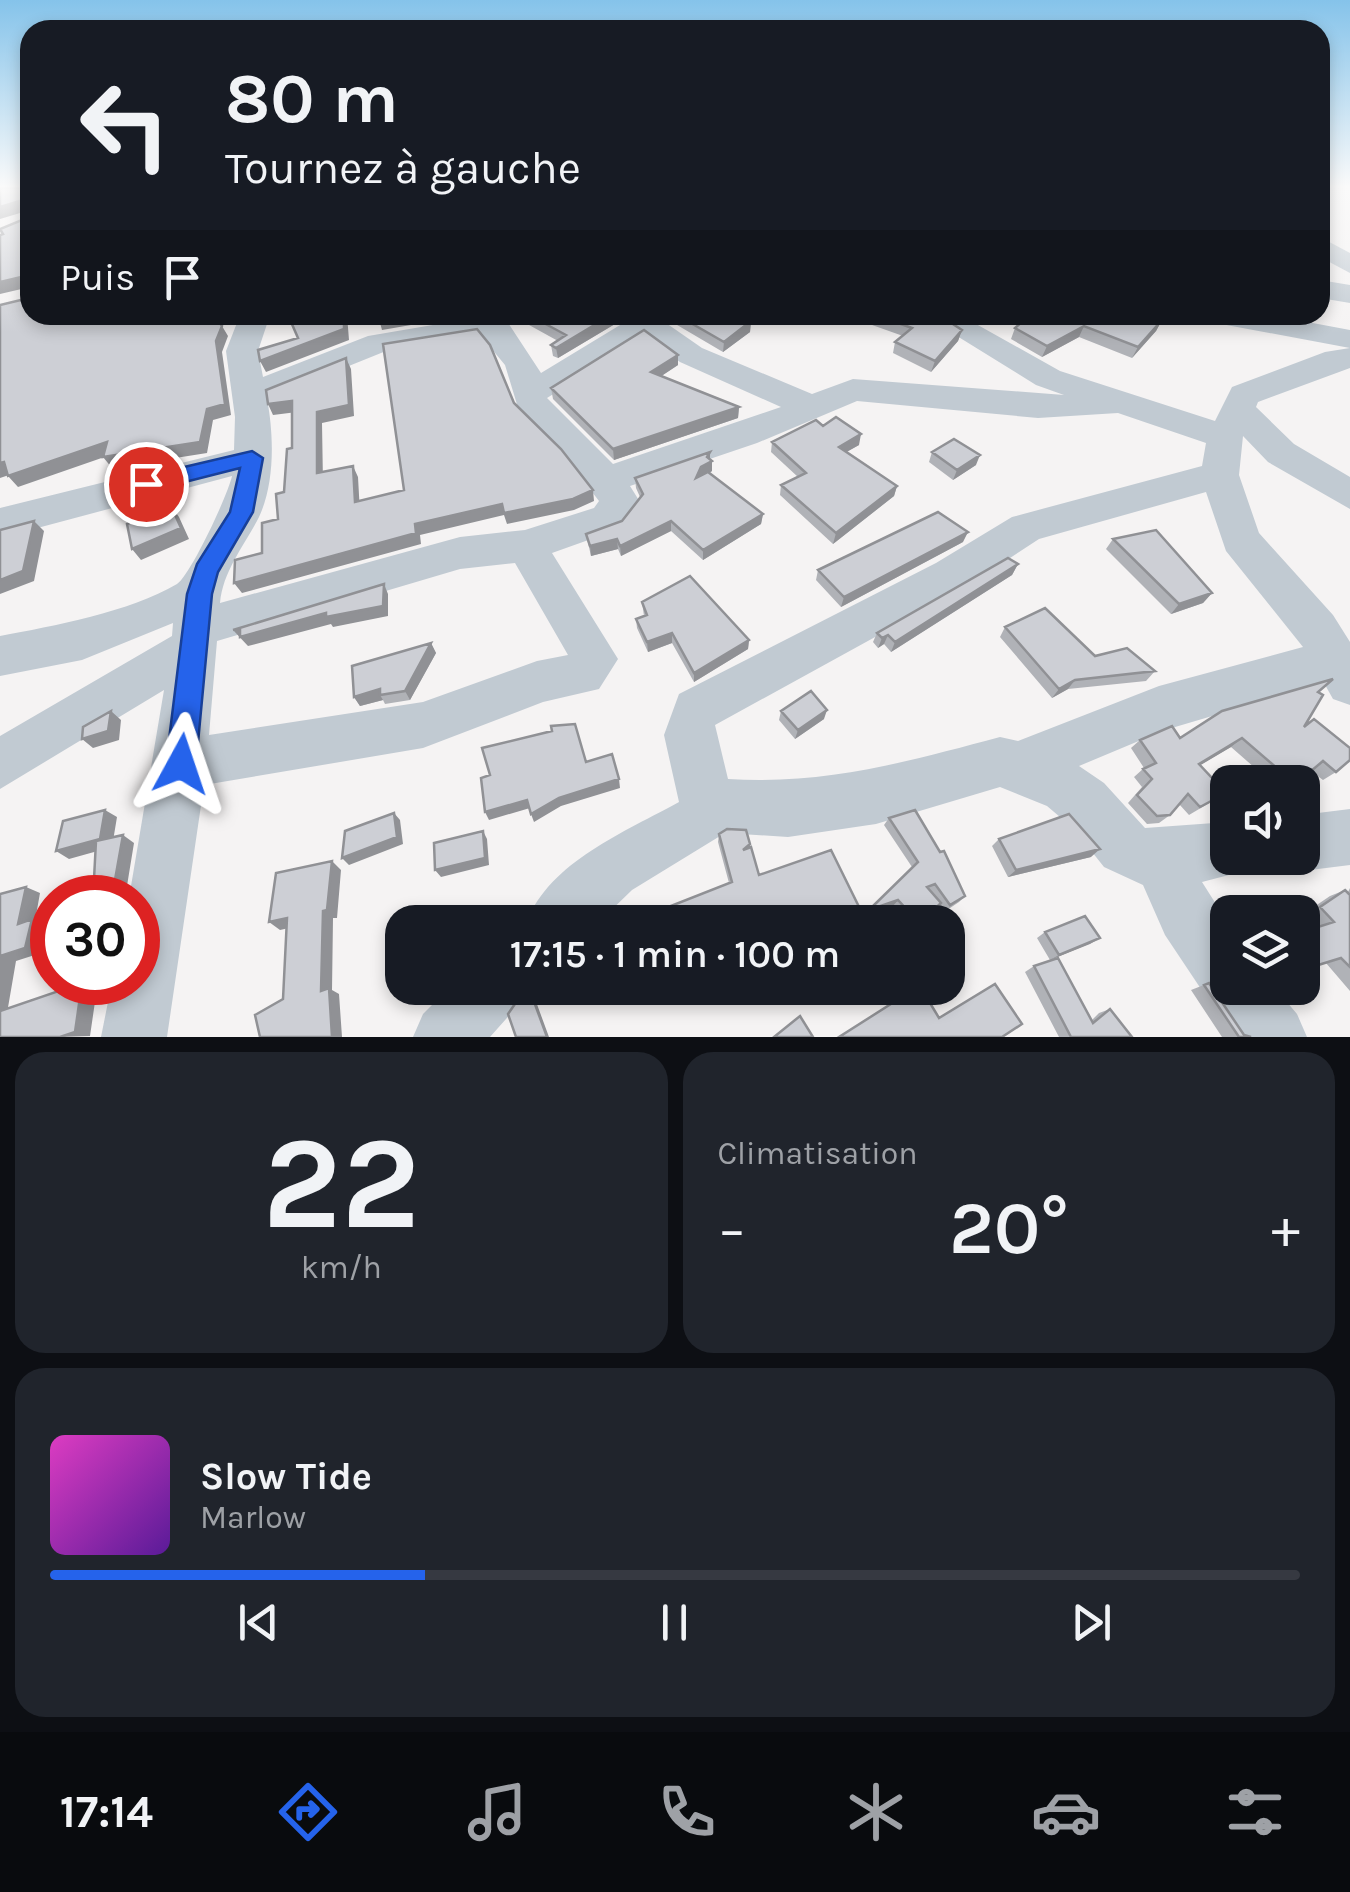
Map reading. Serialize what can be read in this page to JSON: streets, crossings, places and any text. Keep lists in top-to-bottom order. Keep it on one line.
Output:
{"page":{"turn":["80 m","Tournez à gauche"],"then":"Puis","limit":"30","trip":"17:15 · 1 min · 100 m","tile":[["22","km/h"],"Climatisation"],"heat":["−","20°","+"],"song":["Slow Tide","Marlow"],"tabs":"17:14"}}
